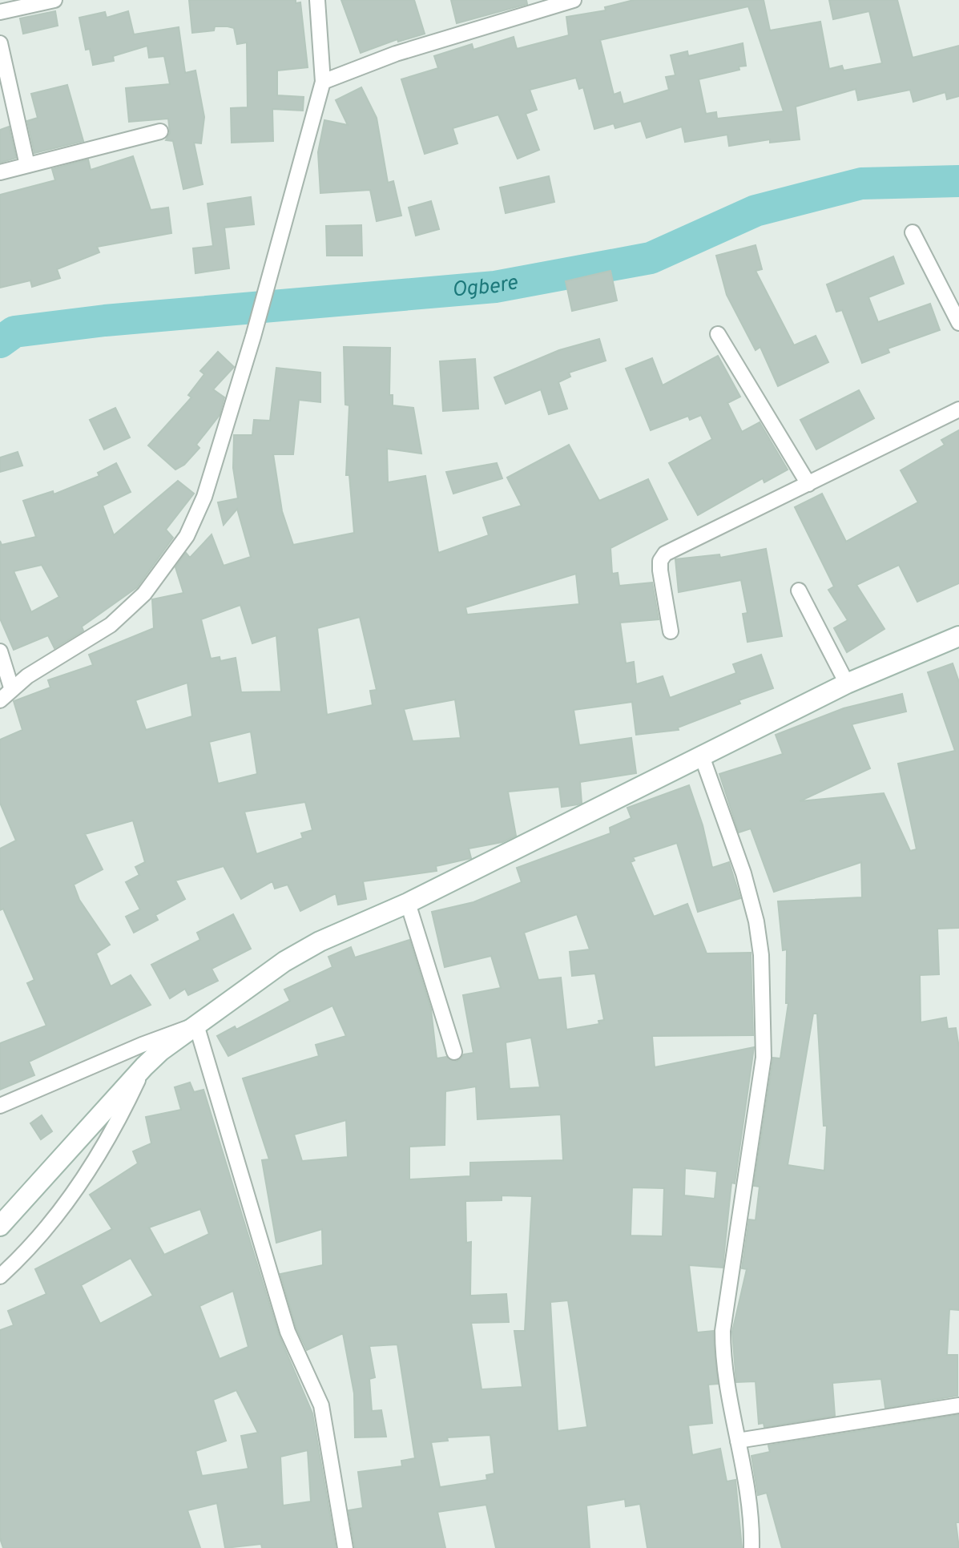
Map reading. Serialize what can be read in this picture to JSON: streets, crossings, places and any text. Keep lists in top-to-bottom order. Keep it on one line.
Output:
{"water":["Ogbere"]}
